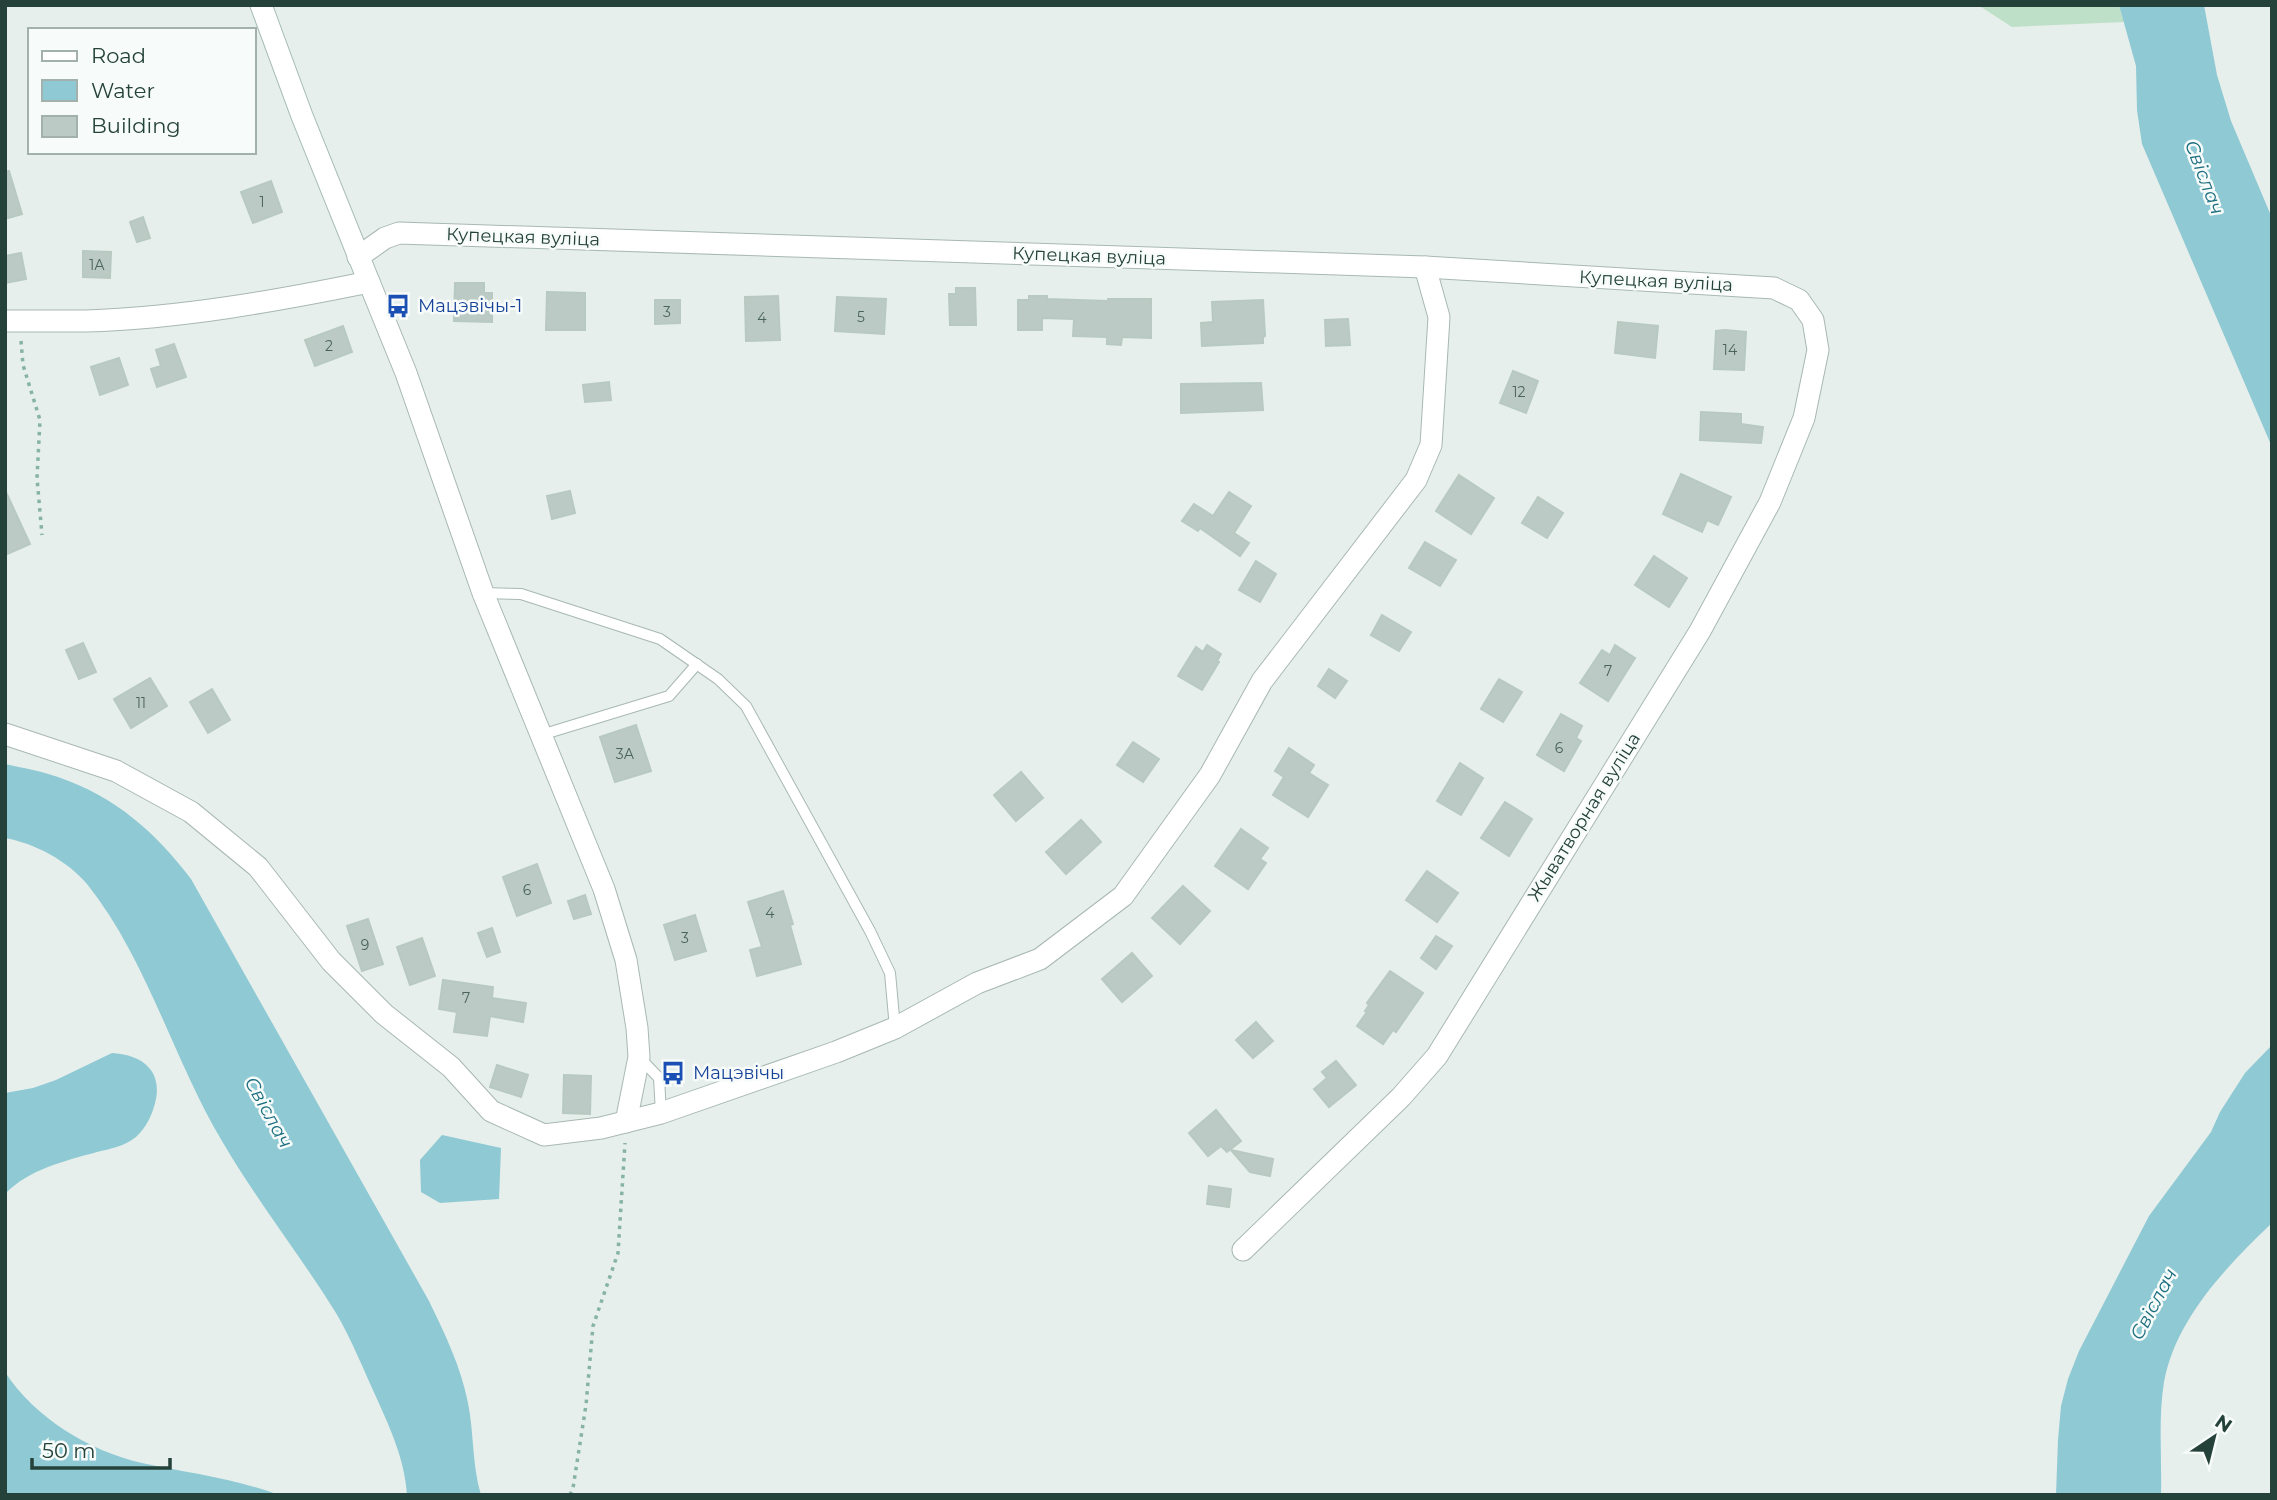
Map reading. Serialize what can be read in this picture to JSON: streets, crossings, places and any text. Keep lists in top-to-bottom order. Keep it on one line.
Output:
{"streets":{"street":["Купецкая вуліца","Жыватворная вуліца"]},"crossings":[["Купецкая вуліца","Жыватворная вуліца"]],"water":["Свіслач"],"places":{"bus stop":["Мацэвічы-1","Мацэвічы"]},"house_numbers":["1","1А","3","5","4","2","14","12","7","11","6","3А","6","4","3","9","7"],"legend":["Road","Water","Building"],"scale_bar":"50 m","north":"top right"}
